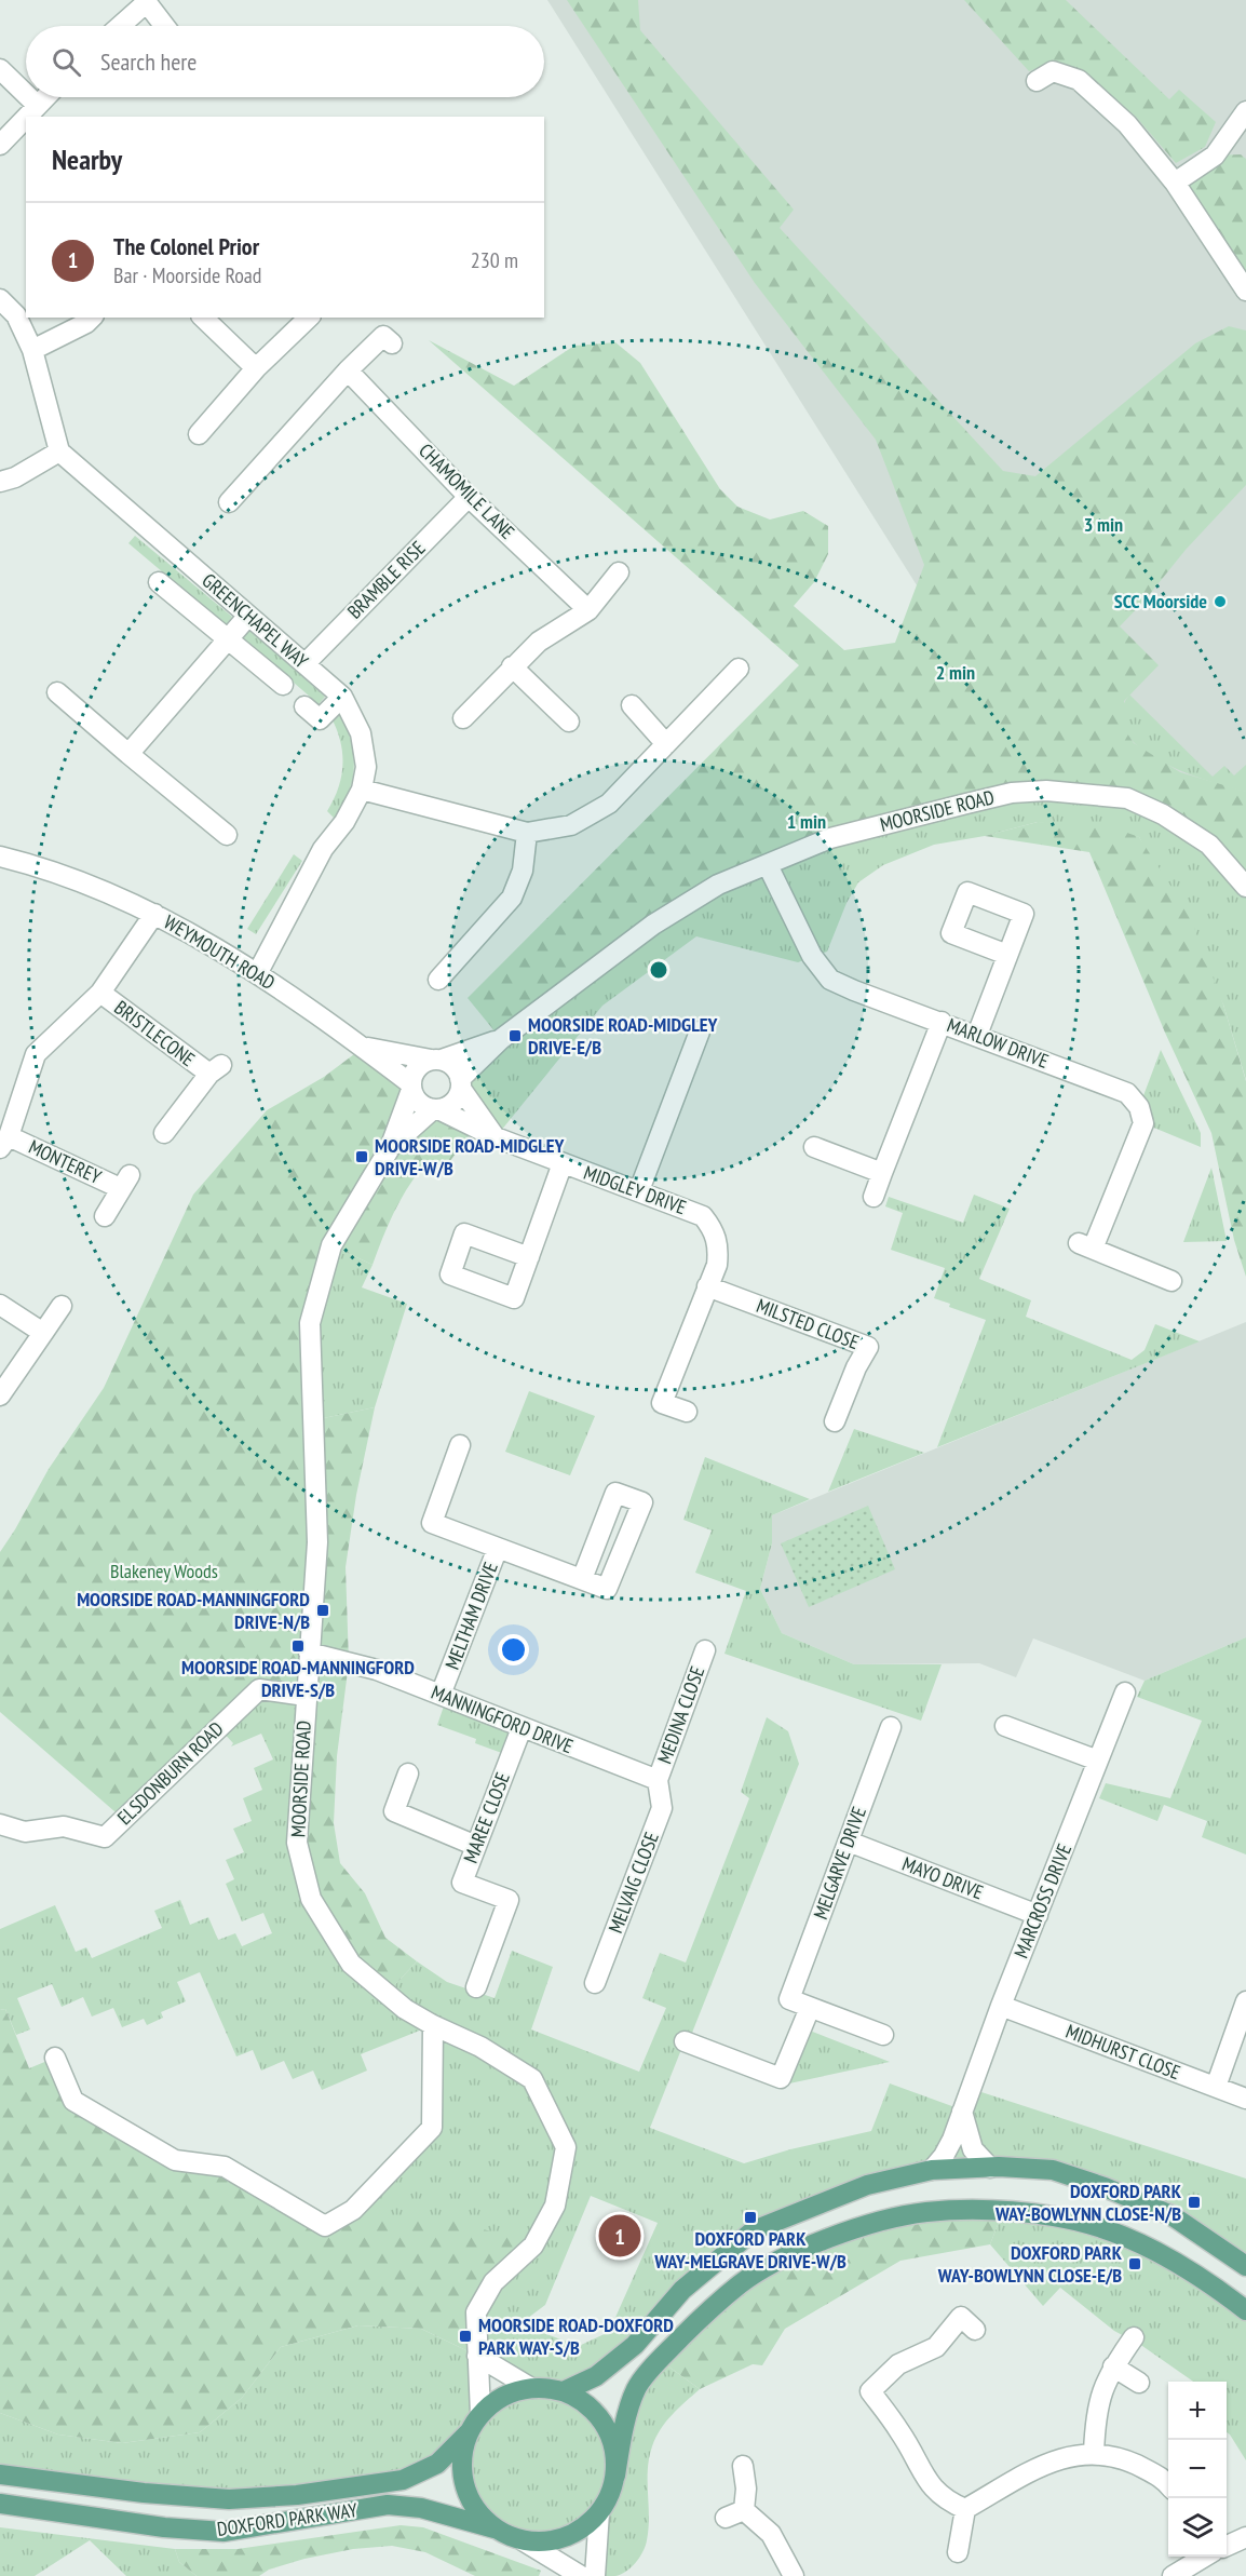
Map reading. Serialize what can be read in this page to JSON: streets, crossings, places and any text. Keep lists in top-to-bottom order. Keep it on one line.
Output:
{"streets":{"main road":["DOXFORD PARK WAY"],"street":["CHAMOMILE LANE","BRAMBLE RISE","GREENCHAPEL WAY","MOORSIDE ROAD","WEYMOUTH ROAD","BRISTLECONE","MARLOW DRIVE","MONTEREY","MIDGLEY DRIVE","MILSTED CLOSE","MELTHAM DRIVE","MEDINA CLOSE","MANNINGFORD DRIVE","ELSDONBURN ROAD","MAREE CLOSE","MELGARVE DRIVE","MAYO DRIVE","MELVAIG CLOSE","MARCROSS DRIVE","MIDHURST CLOSE"]},"crossings":[["CHAMOMILE LANE","BRAMBLE RISE"],["BRAMBLE RISE","GREENCHAPEL WAY"],["GREENCHAPEL WAY","WEYMOUTH ROAD"],["MOORSIDE ROAD","WEYMOUTH ROAD"],["MOORSIDE ROAD","MARLOW DRIVE"],["MOORSIDE ROAD","MIDGLEY DRIVE"],["MOORSIDE ROAD","MANNINGFORD DRIVE"],["MOORSIDE ROAD","ELSDONBURN ROAD"],["MOORSIDE ROAD","DOXFORD PARK WAY"],["WEYMOUTH ROAD","MIDGLEY DRIVE"],["MIDGLEY DRIVE","MILSTED CLOSE"],["MELTHAM DRIVE","MANNINGFORD DRIVE"],["MEDINA CLOSE","MANNINGFORD DRIVE"],["MEDINA CLOSE","MELVAIG CLOSE"],["MANNINGFORD DRIVE","MAREE CLOSE"],["MANNINGFORD DRIVE","MELVAIG CLOSE"],["MELGARVE DRIVE","MAYO DRIVE"],["MAYO DRIVE","MARCROSS DRIVE"],["MARCROSS DRIVE","MIDHURST CLOSE"]],"parks":["Blakeney Woods"],"places":{"other":["SCC Moorside"],"transit":["MOORSIDE ROAD-MIDGLEY DRIVE-E/B","MOORSIDE ROAD-MIDGLEY DRIVE-W/B","MOORSIDE ROAD-MANNINGFORD DRIVE-N/B","MOORSIDE ROAD-MANNINGFORD DRIVE-S/B","DOXFORD PARK WAY-BOWLYNN CLOSE-N/B","DOXFORD PARK WAY-MELGRAVE DRIVE-W/B","DOXFORD PARK WAY-BOWLYNN CLOSE-E/B","MOORSIDE ROAD-DOXFORD PARK WAY-S/B"]},"page":{"search":"Search here","heading":"Nearby","list":[{"mark":"1","name":"The Colonel Prior","note":"Bar · Moorside Road","value":"230 m"}],"pins":"1","map_buttons":["+","−"]},"rings":["3 min","2 min","1 min"]}
